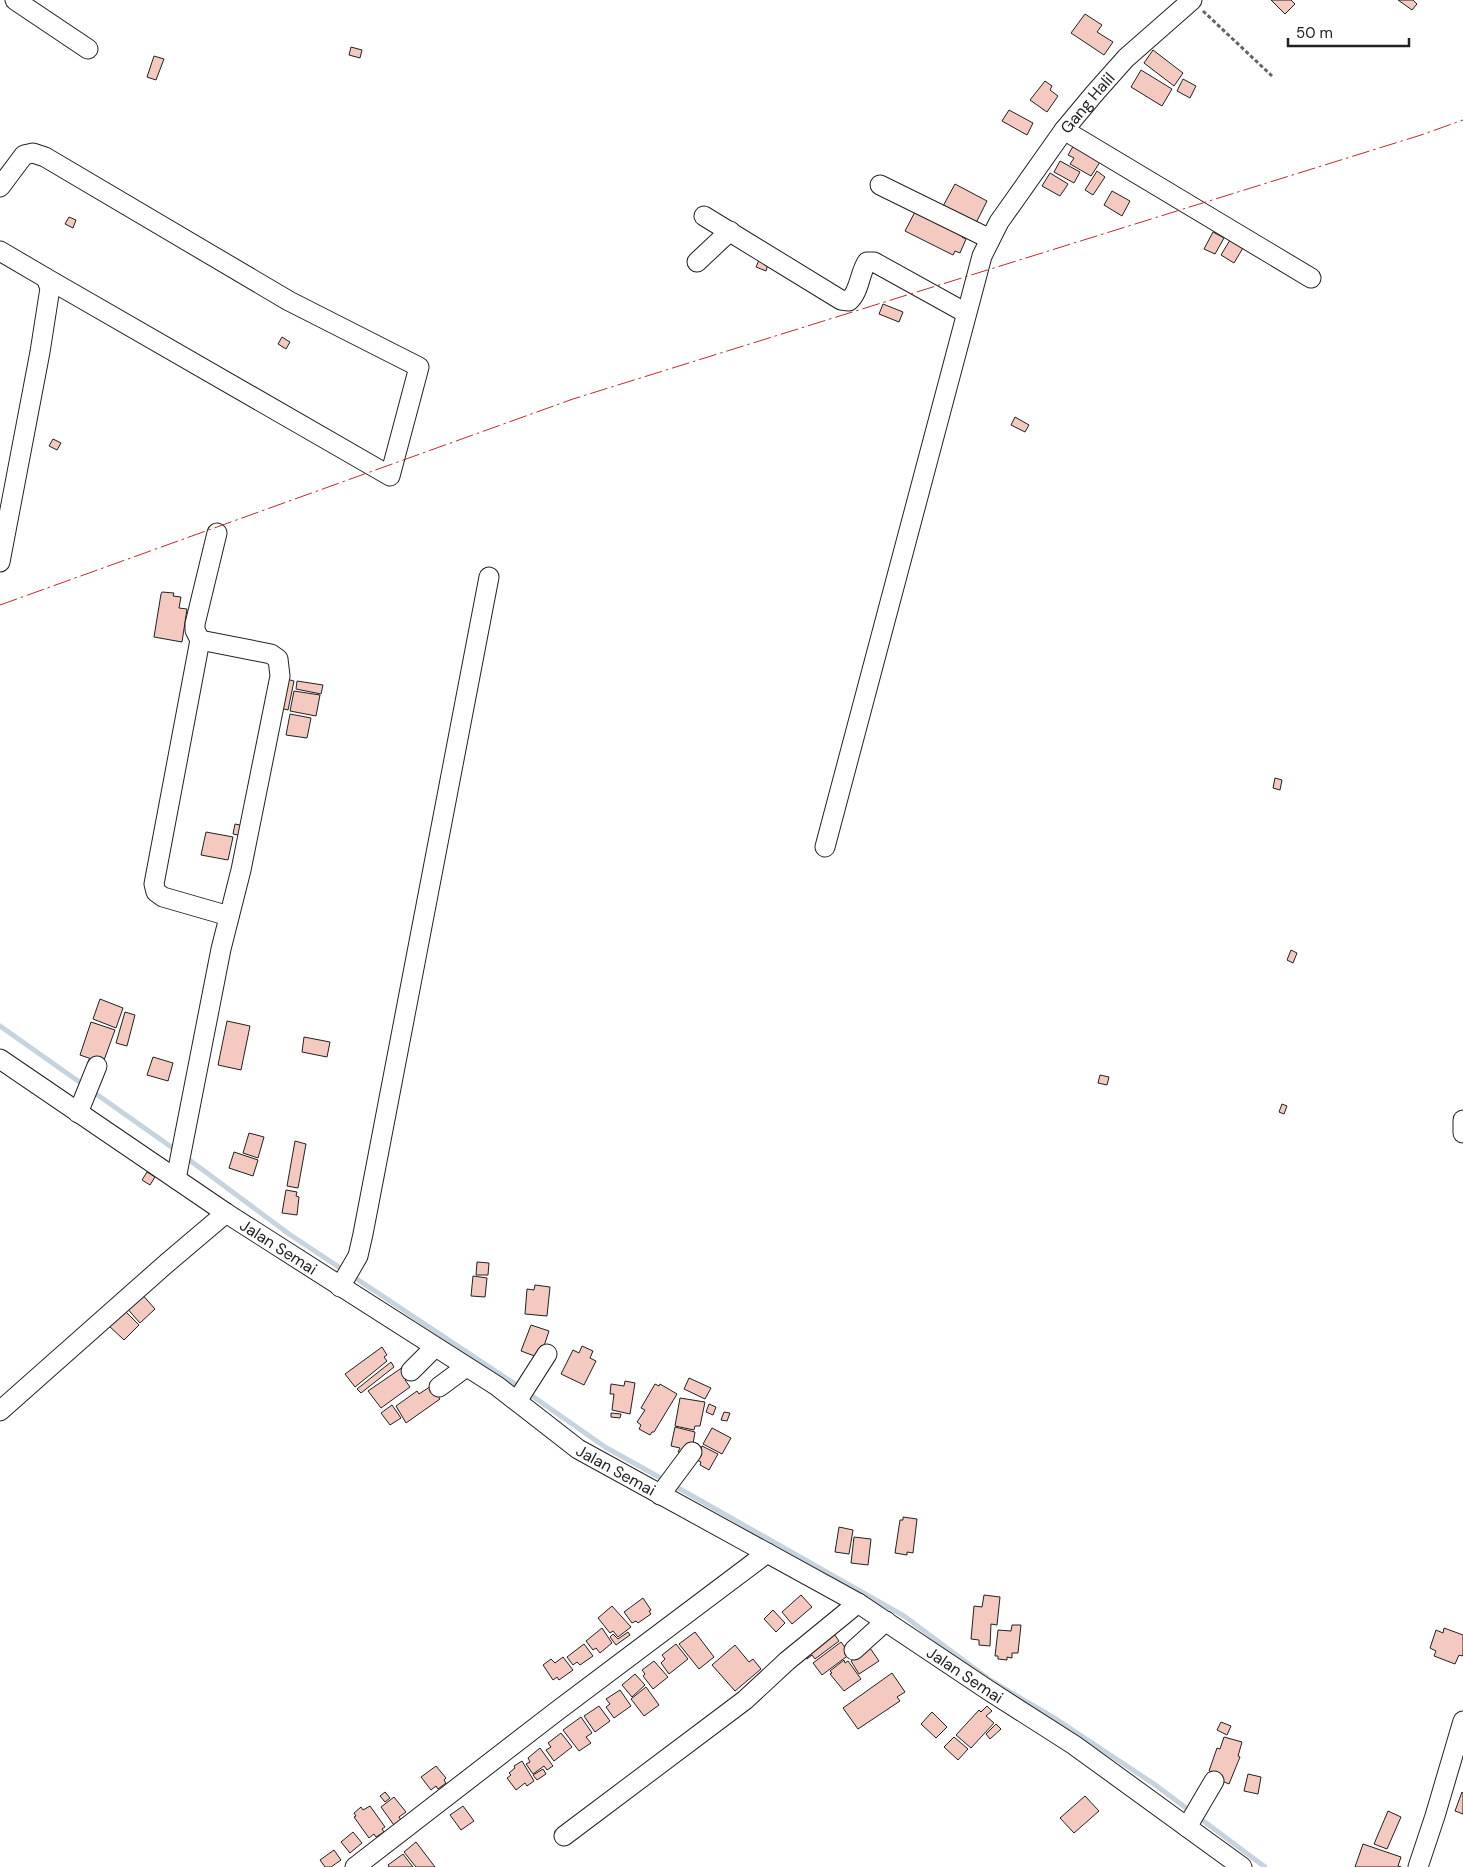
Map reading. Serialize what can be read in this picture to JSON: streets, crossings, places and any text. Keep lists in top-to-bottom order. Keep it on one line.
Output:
{"streets":{"street":["Gang Halil","Jalan Semai"]},"scale_bar":"50 m"}
